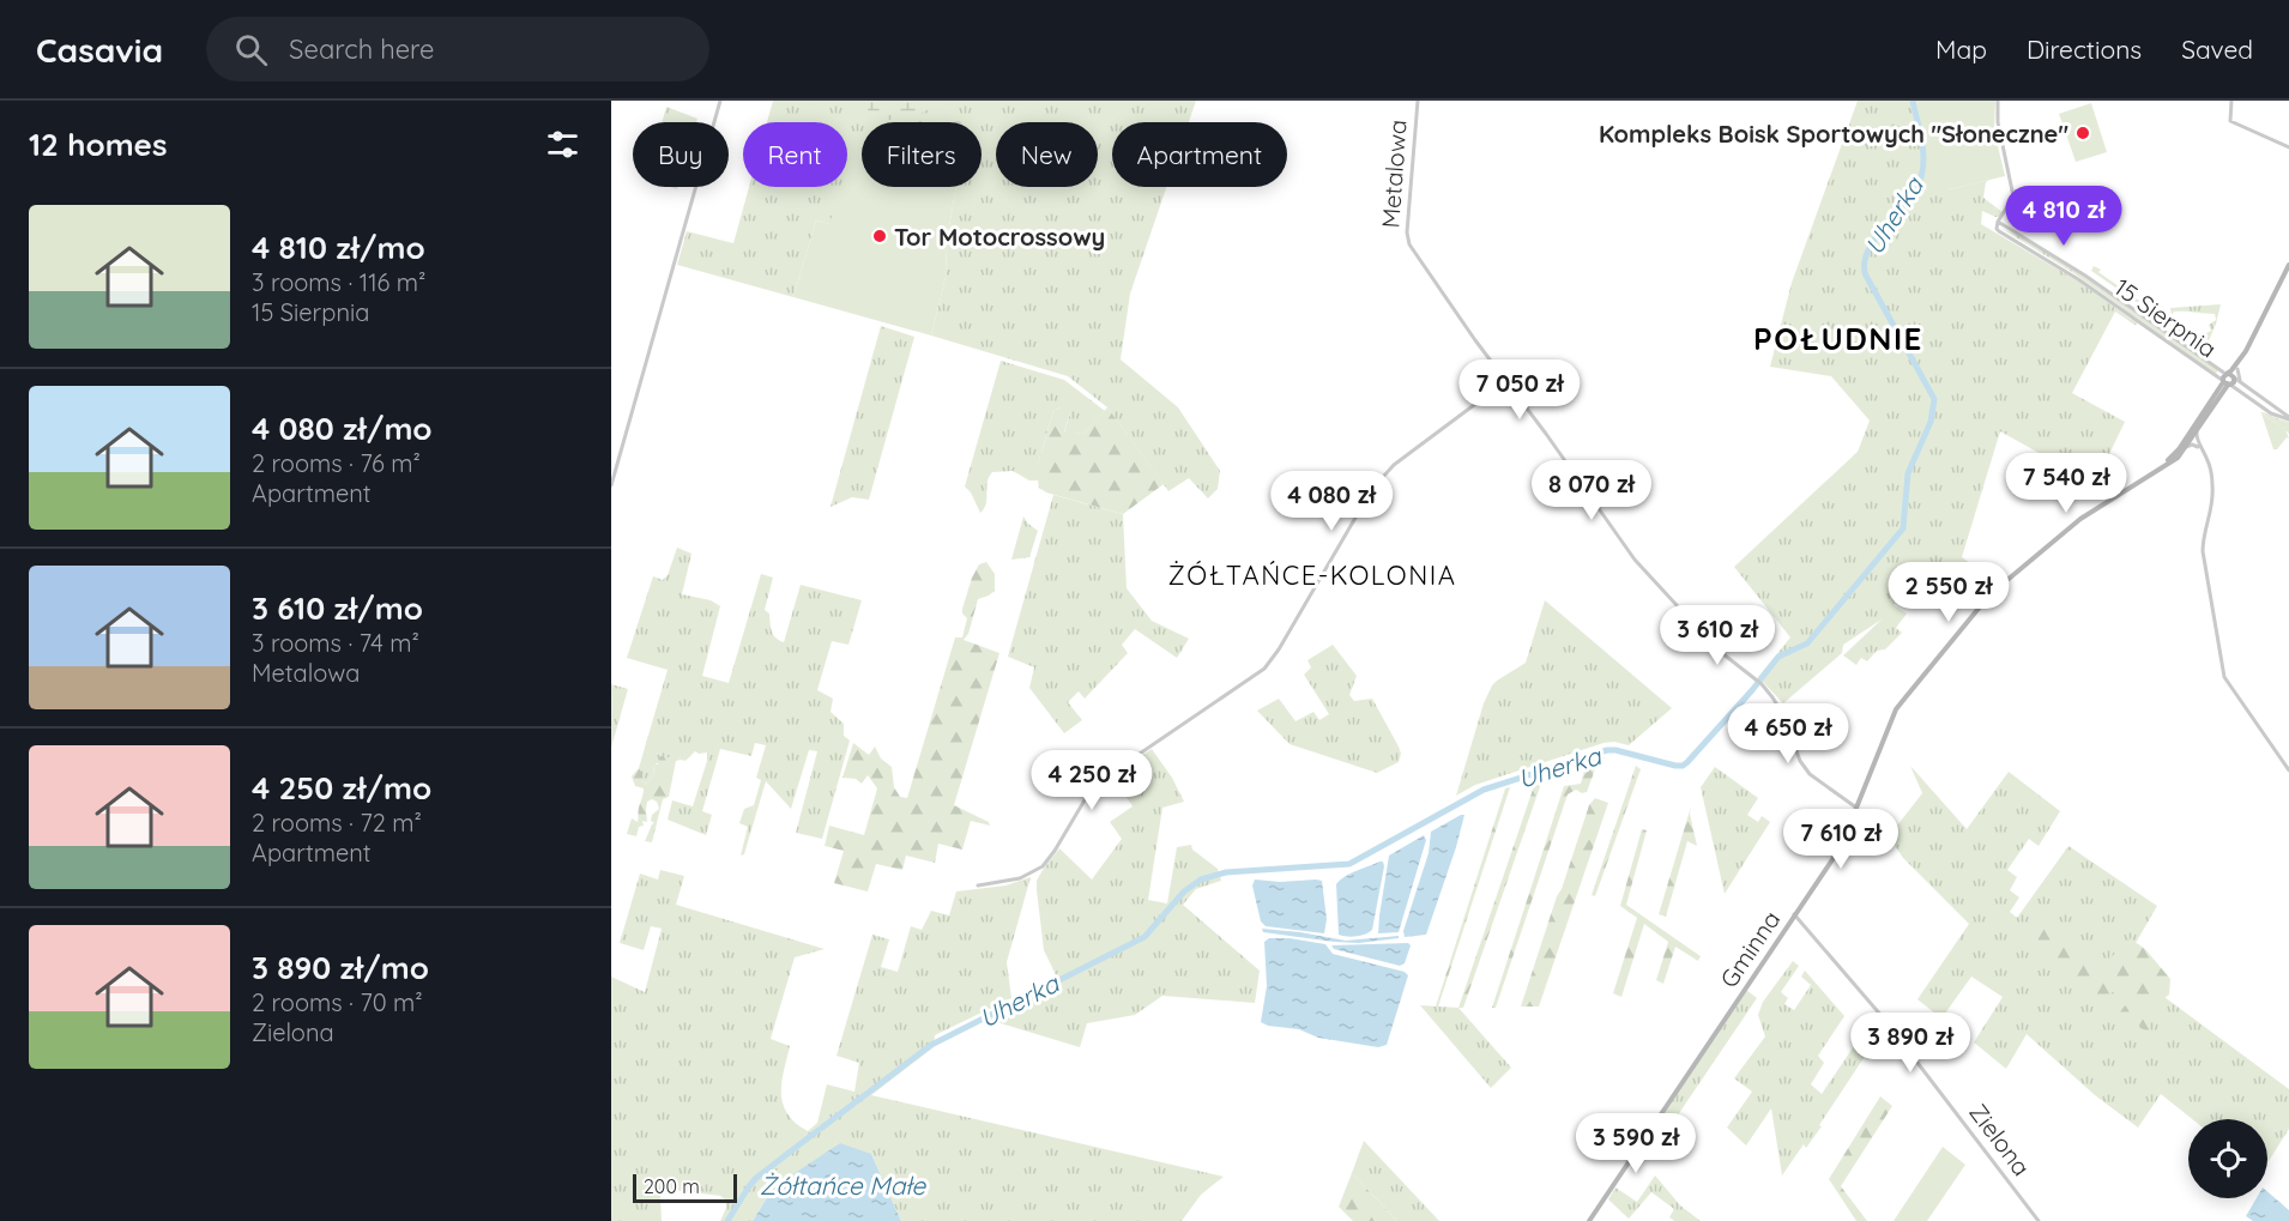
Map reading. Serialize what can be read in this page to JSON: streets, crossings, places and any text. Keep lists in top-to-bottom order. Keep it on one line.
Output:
{"streets":{"main road":["Gminna"],"street":["Metalowa","15 Sierpnia","Zielona"]},"crossings":[["Metalowa","Gminna"],["Gminna","Zielona"]],"districts":["POŁUDNIE","ŻÓŁTAŃCE-KOLONIA"],"water":["Uherka","Żółtańce Małe"],"places":["Kompleks Boisk Sportowych \"Słoneczne\"","Tor Motocrossowy"],"scale_bar":"200 m","page":{"header":"Casavia","search":"Search here","nav":["Map","Directions","Saved"],"heading":"12 homes","chip":["Buy","Rent","Filters","New","Apartment"],"price":["4 810 zł","7 050 zł","7 540 zł","8 070 zł","4 080 zł","2 550 zł","3 610 zł","4 650 zł","4 250 zł","7 610 zł","3 890 zł","3 590 zł"],"list":[{"name":"4 810 zł/mo","note":"3 rooms · 116 m² · 15 Sierpnia"},{"name":"4 080 zł/mo","note":"2 rooms · 76 m² · Apartment"},{"name":"3 610 zł/mo","note":"3 rooms · 74 m² · Metalowa"},{"name":"4 250 zł/mo","note":"2 rooms · 72 m² · Apartment"},{"name":"3 890 zł/mo","note":"2 rooms · 70 m² · Zielona"}],"scale":"200 m"}}
